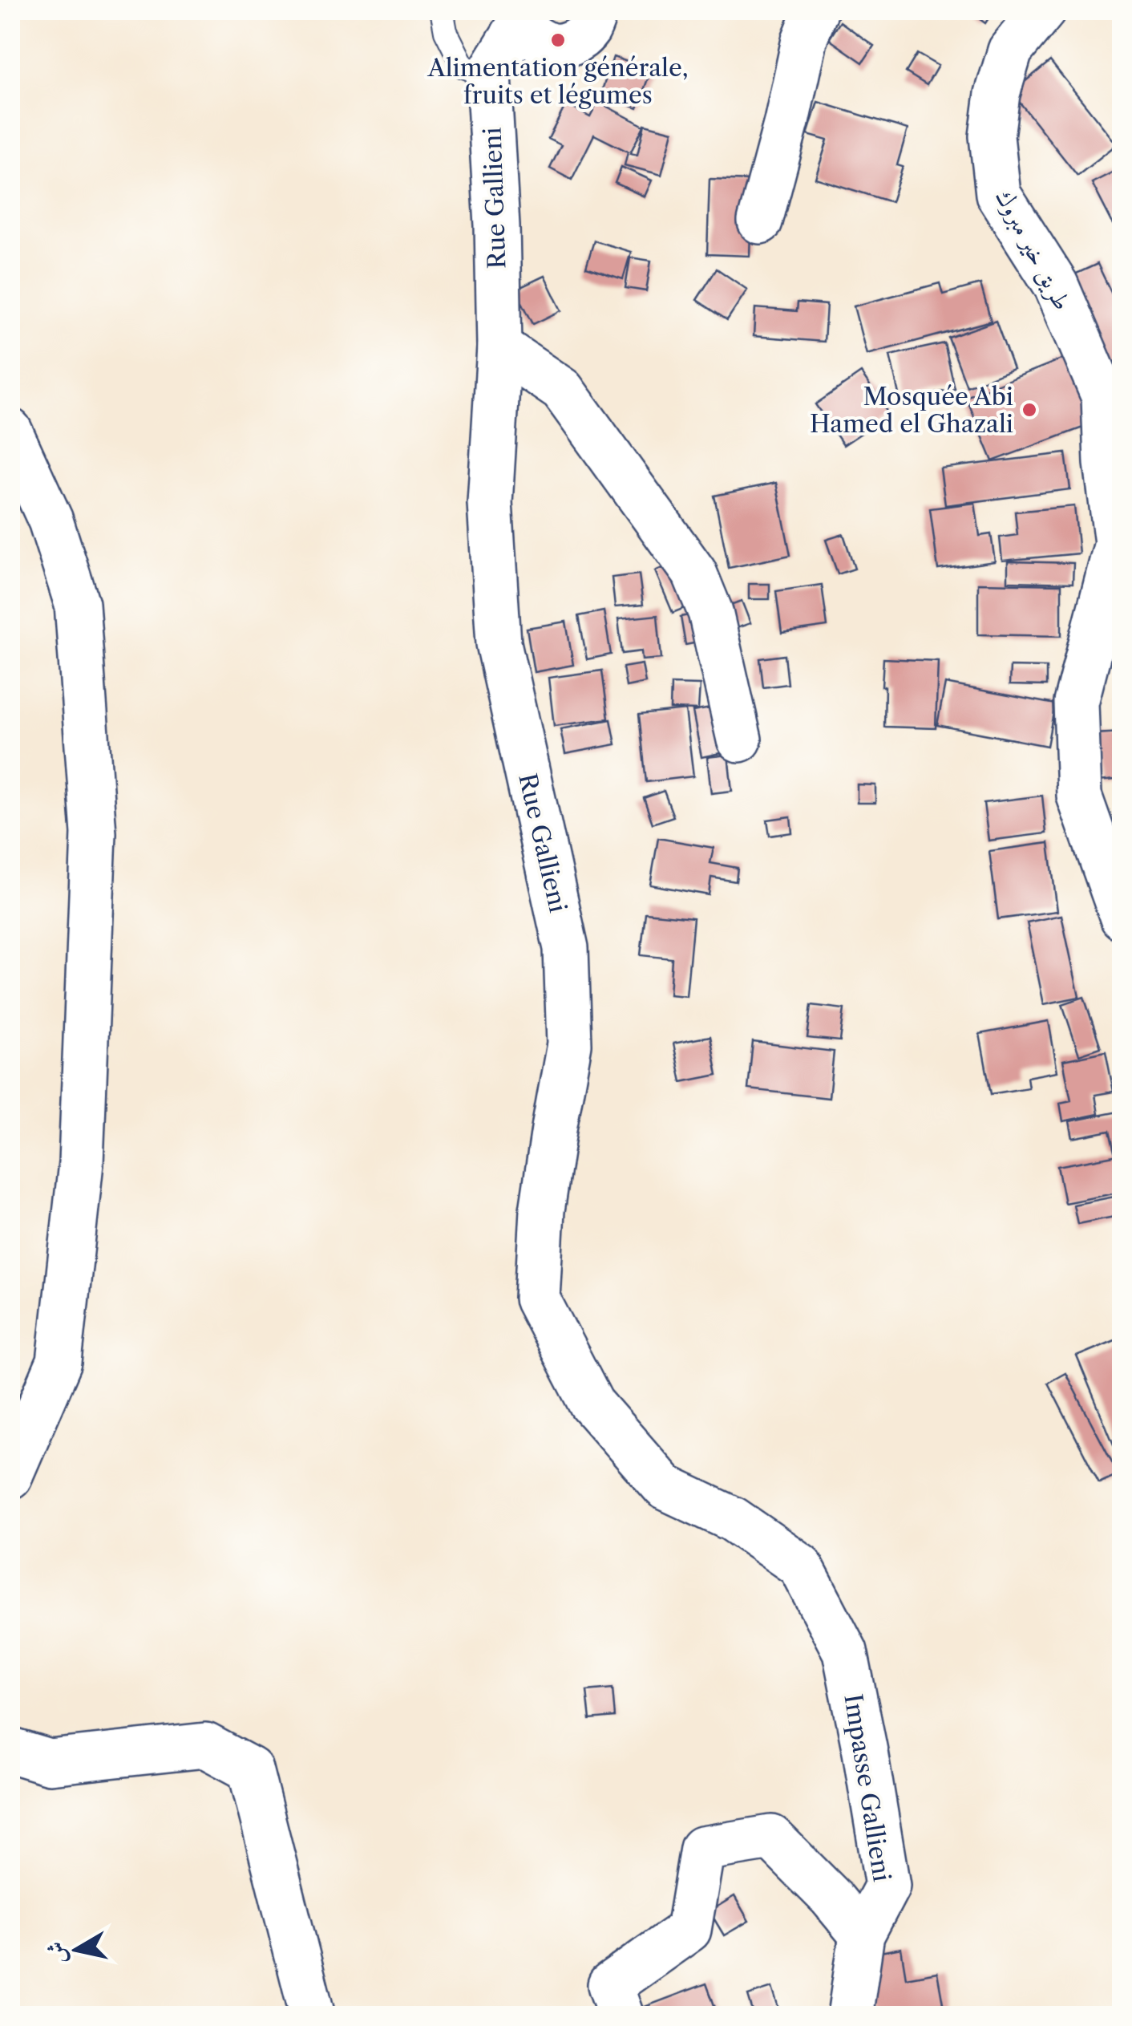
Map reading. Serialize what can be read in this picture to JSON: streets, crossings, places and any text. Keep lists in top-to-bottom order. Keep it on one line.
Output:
{"streets":{"street":["Rue Gallieni","طريق خير مبروك","Impasse Gallieni"]},"crossings":[["Rue Gallieni","Impasse Gallieni"]],"places":["Alimentation générale, fruits et légumes","Mosquée Abi Hamed el Ghazali"],"north":"left"}
